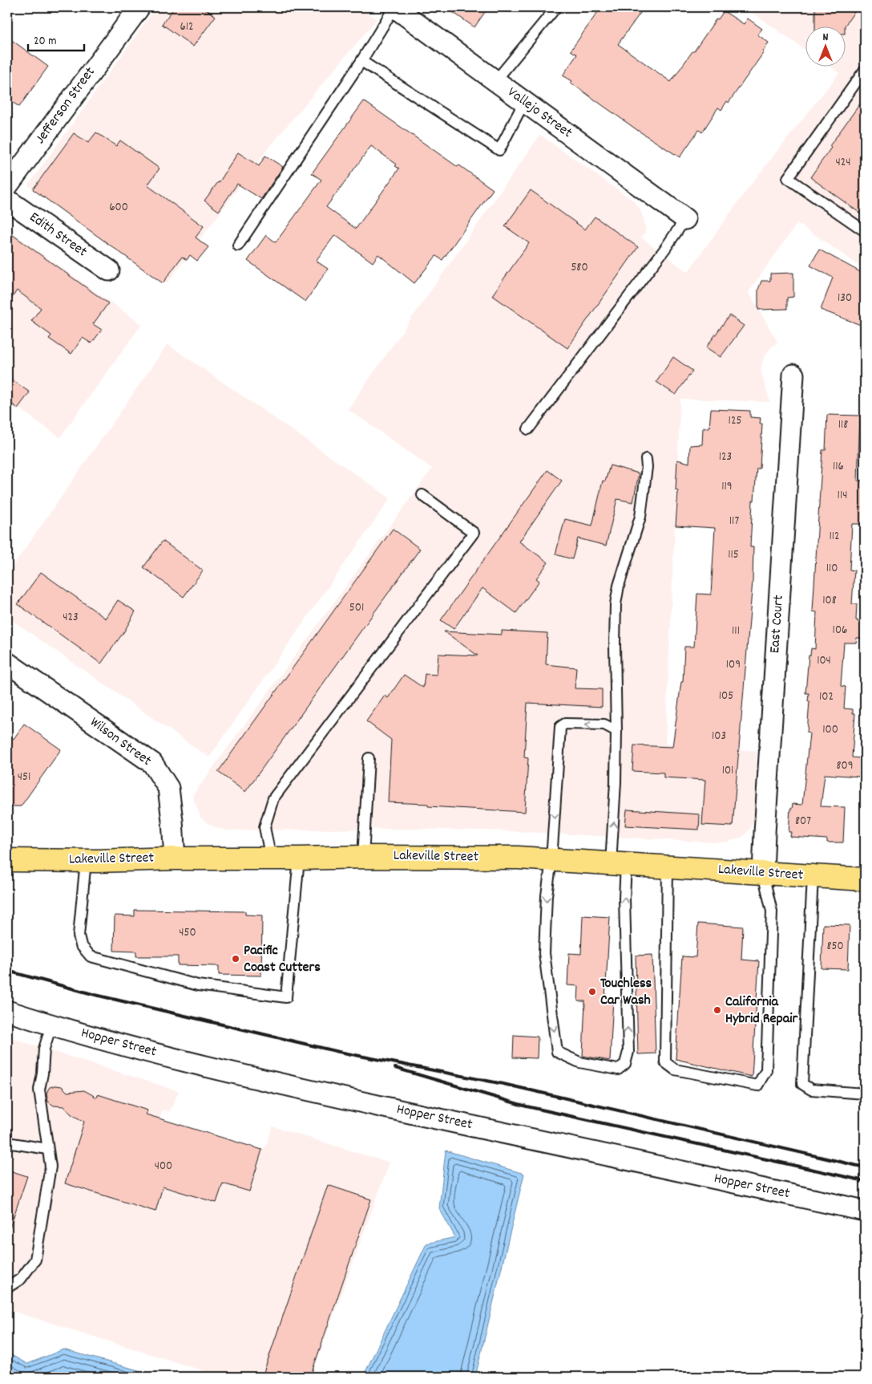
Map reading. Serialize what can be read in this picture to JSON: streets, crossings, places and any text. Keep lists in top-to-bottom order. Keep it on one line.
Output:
{"streets":{"main road":["Lakeville Street"],"street":["Jefferson Street","Vallejo Street","Edith Street","East Court","Wilson Street","Hopper Street"]},"crossings":[["East Court","Lakeville Street"],["Wilson Street","Lakeville Street"]],"places":["Pacific Coast Cutters","Touchless Car Wash","California Hybrid Repair"],"house_numbers":["612","424","600","580","130","125","118","123","116","119","114","117","112","115","110","108","501","423","106","111","104","109","105","102","100","103","809","101","451","807","450","850","400"],"scale_bar":"20 m","north":"top"}
